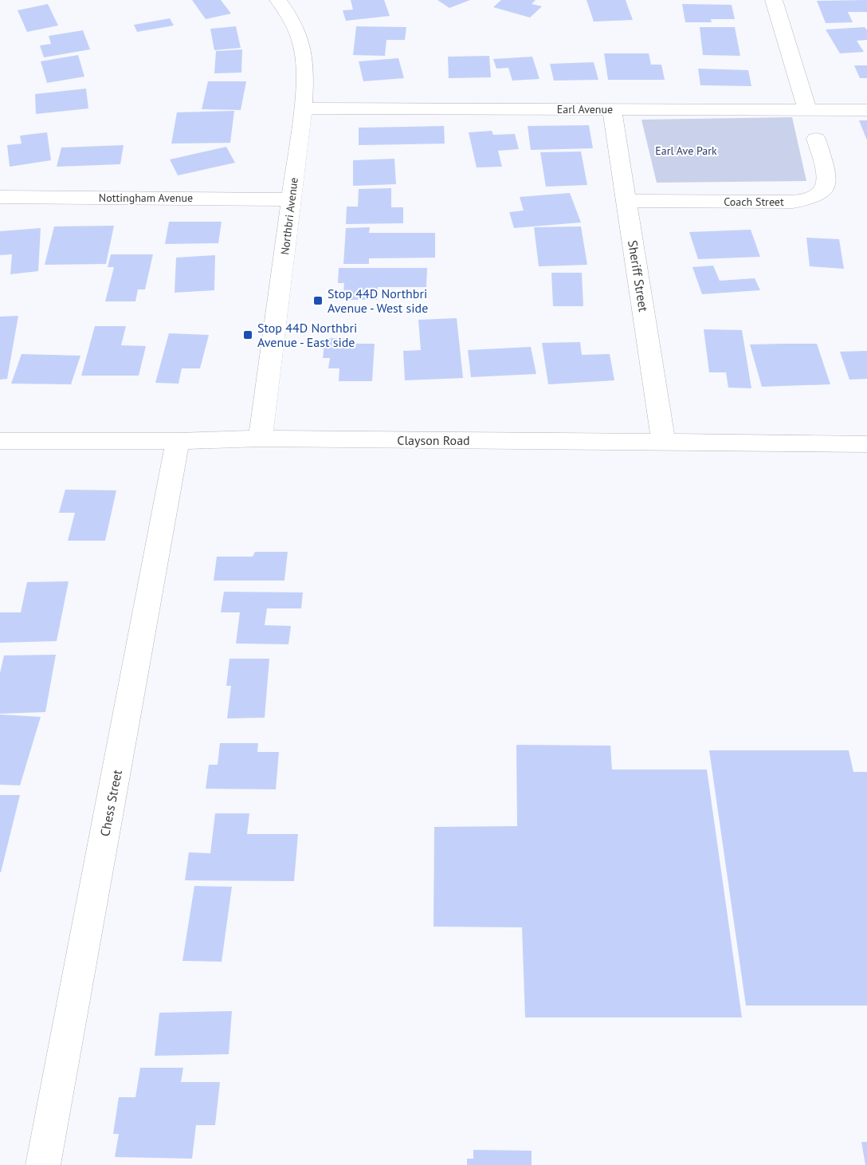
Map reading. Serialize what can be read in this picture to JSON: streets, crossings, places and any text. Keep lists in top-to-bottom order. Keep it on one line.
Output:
{"streets":{"street":["Earl Avenue","Nottingham Avenue","Coach Street","Northbri Avenue","Sheriff Street","Clayson Road","Chess Street"]},"crossings":[["Earl Avenue","Northbri Avenue"],["Earl Avenue","Sheriff Street"],["Nottingham Avenue","Northbri Avenue"],["Coach Street","Sheriff Street"],["Northbri Avenue","Clayson Road"],["Sheriff Street","Clayson Road"],["Clayson Road","Chess Street"]],"parks":["Earl Ave Park"],"places":{"transit":["Stop 44D Northbri Avenue - West side","Stop 44D Northbri Avenue - East side"]}}
